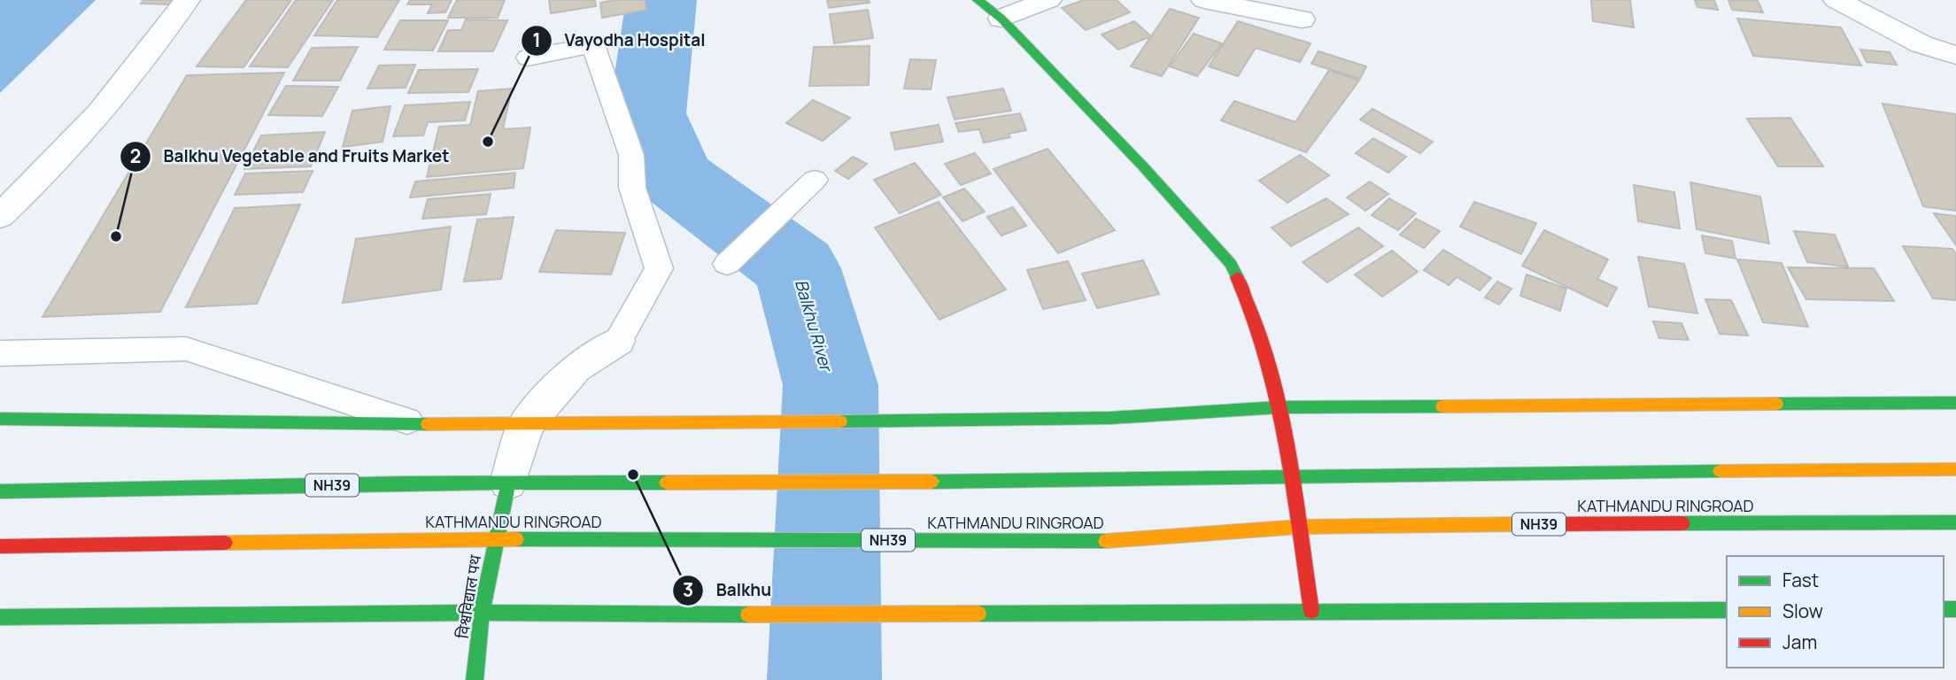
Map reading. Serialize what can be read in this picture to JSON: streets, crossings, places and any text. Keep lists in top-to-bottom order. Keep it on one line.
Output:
{"streets":{"main road":["NH39","KATHMANDU RINGROAD","विश्वविद्याल पथ"]},"crossings":[["NH39","विश्वविद्याल पथ"],["KATHMANDU RINGROAD","विश्वविद्याल पथ"]],"water":["Balkhu River"],"places":["Vayodha Hospital","Balkhu Vegetable and Fruits Market","Balkhu"],"legend":["Fast","Slow","Jam"]}
